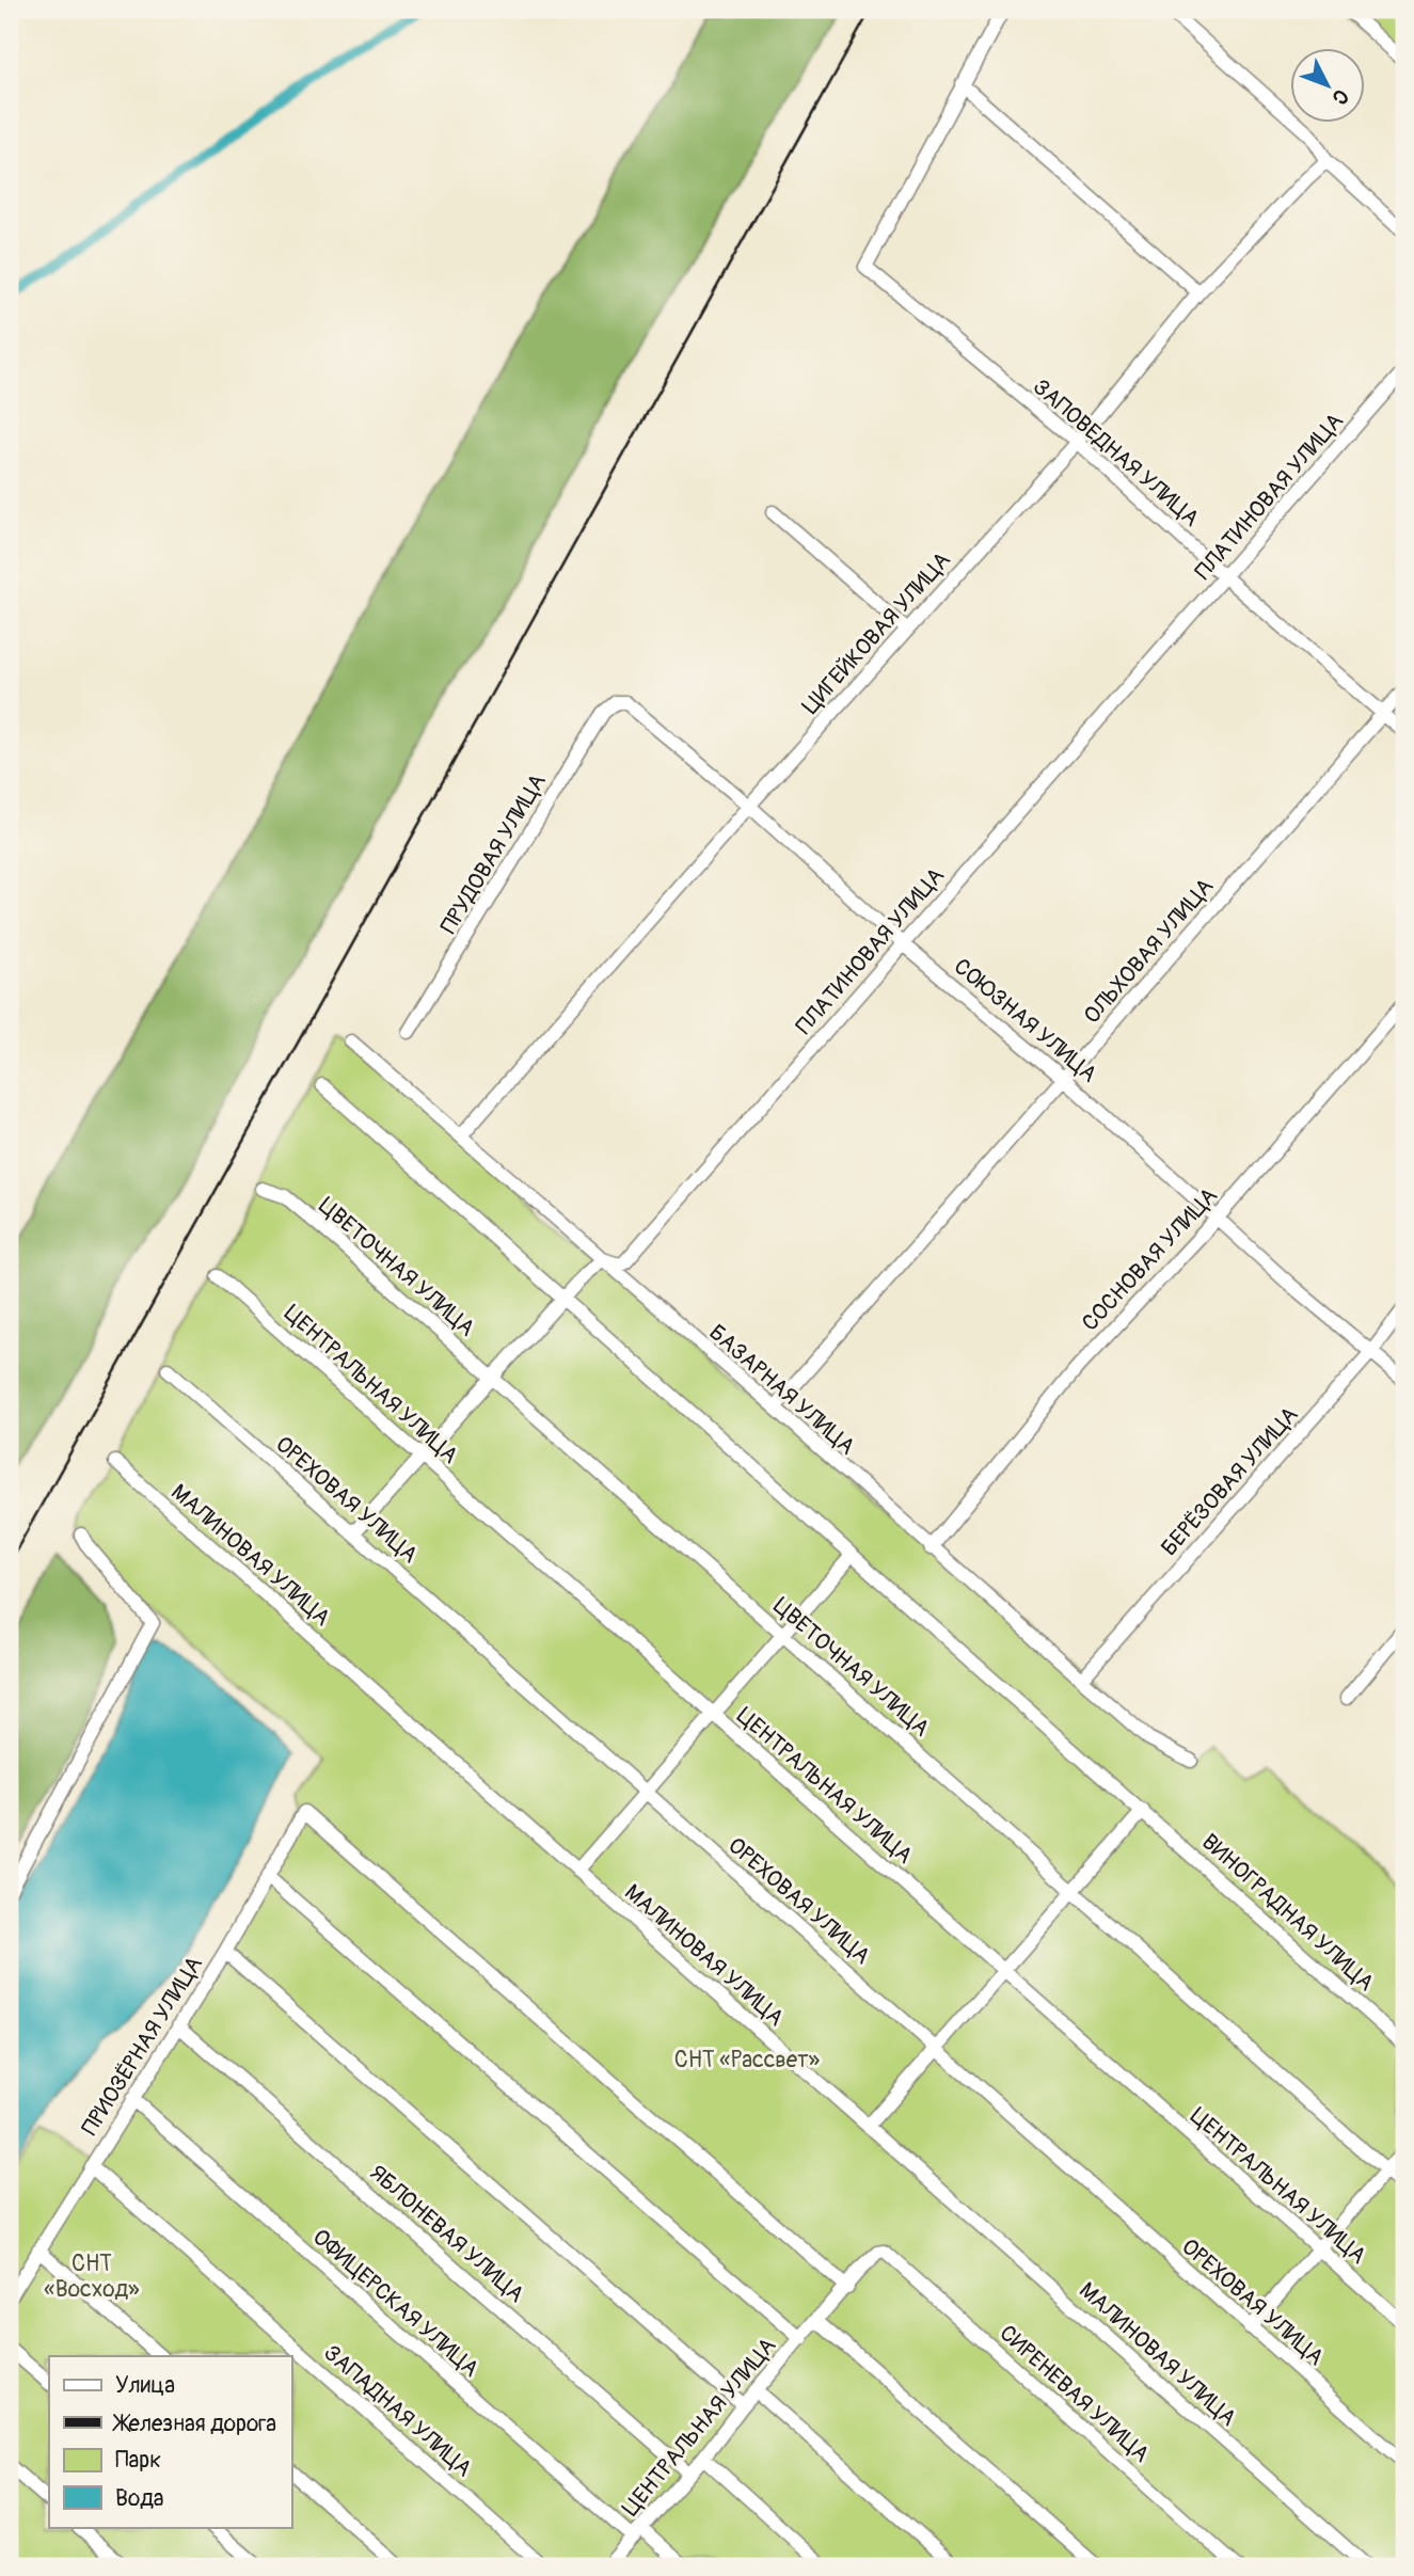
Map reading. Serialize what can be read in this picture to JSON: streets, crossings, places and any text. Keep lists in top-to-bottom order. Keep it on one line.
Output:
{"streets":{"street":["ЗАПОВЕДНАЯ УЛИЦА","ПЛАТИНОВАЯ УЛИЦА","ЦИГЕЙКОВАЯ УЛИЦА","ПРУДОВАЯ УЛИЦА","ОЛЬХОВАЯ УЛИЦА","СОЮЗНАЯ УЛИЦА","СОСНОВАЯ УЛИЦА","ЦВЕТОЧНАЯ УЛИЦА","ЦЕНТРАЛЬНАЯ УЛИЦА","БАЗАРНАЯ УЛИЦА","БЕРЁЗОВАЯ УЛИЦА","ОРЕХОВАЯ УЛИЦА","МАЛИНОВАЯ УЛИЦА","ВИНОГРАДНАЯ УЛИЦА","ПРИОЗЁРНАЯ УЛИЦА","ЯБЛОНЕВАЯ УЛИЦА","ОФИЦЕРСКАЯ УЛИЦА","СИРЕНЕВАЯ УЛИЦА","ЗАПАДНАЯ УЛИЦА"]},"crossings":[["ЗАПОВЕДНАЯ УЛИЦА","ПЛАТИНОВАЯ УЛИЦА"],["ЗАПОВЕДНАЯ УЛИЦА","ЦИГЕЙКОВАЯ УЛИЦА"],["ЗАПОВЕДНАЯ УЛИЦА","ОЛЬХОВАЯ УЛИЦА"],["ПЛАТИНОВАЯ УЛИЦА","СОЮЗНАЯ УЛИЦА"],["ПЛАТИНОВАЯ УЛИЦА","ЦВЕТОЧНАЯ УЛИЦА"],["ПЛАТИНОВАЯ УЛИЦА","ЦЕНТРАЛЬНАЯ УЛИЦА"],["ПЛАТИНОВАЯ УЛИЦА","БАЗАРНАЯ УЛИЦА"],["ПЛАТИНОВАЯ УЛИЦА","ОРЕХОВАЯ УЛИЦА"],["ПЛАТИНОВАЯ УЛИЦА","ВИНОГРАДНАЯ УЛИЦА"],["ЦИГЕЙКОВАЯ УЛИЦА","СОЮЗНАЯ УЛИЦА"],["ЦИГЕЙКОВАЯ УЛИЦА","БАЗАРНАЯ УЛИЦА"],["ПРУДОВАЯ УЛИЦА","СОЮЗНАЯ УЛИЦА"],["ОЛЬХОВАЯ УЛИЦА","СОЮЗНАЯ УЛИЦА"],["ОЛЬХОВАЯ УЛИЦА","БАЗАРНАЯ УЛИЦА"],["СОЮЗНАЯ УЛИЦА","СОСНОВАЯ УЛИЦА"],["СОЮЗНАЯ УЛИЦА","БЕРЁЗОВАЯ УЛИЦА"],["СОСНОВАЯ УЛИЦА","БАЗАРНАЯ УЛИЦА"],["ЦЕНТРАЛЬНАЯ УЛИЦА","ПРИОЗЁРНАЯ УЛИЦА"],["ЦЕНТРАЛЬНАЯ УЛИЦА","ЯБЛОНЕВАЯ УЛИЦА"],["ЦЕНТРАЛЬНАЯ УЛИЦА","ОФИЦЕРСКАЯ УЛИЦА"],["ЦЕНТРАЛЬНАЯ УЛИЦА","СИРЕНЕВАЯ УЛИЦА"],["БАЗАРНАЯ УЛИЦА","БЕРЁЗОВАЯ УЛИЦА"],["ПРИОЗЁРНАЯ УЛИЦА","ЯБЛОНЕВАЯ УЛИЦА"],["ПРИОЗЁРНАЯ УЛИЦА","ОФИЦЕРСКАЯ УЛИЦА"],["ПРИОЗЁРНАЯ УЛИЦА","ЗАПАДНАЯ УЛИЦА"]],"parks":["СНТ «Рассвет»","СНТ «Восход»"],"legend":["Улица","Железная дорога","Парк","Вода"],"north":"bottom right"}
